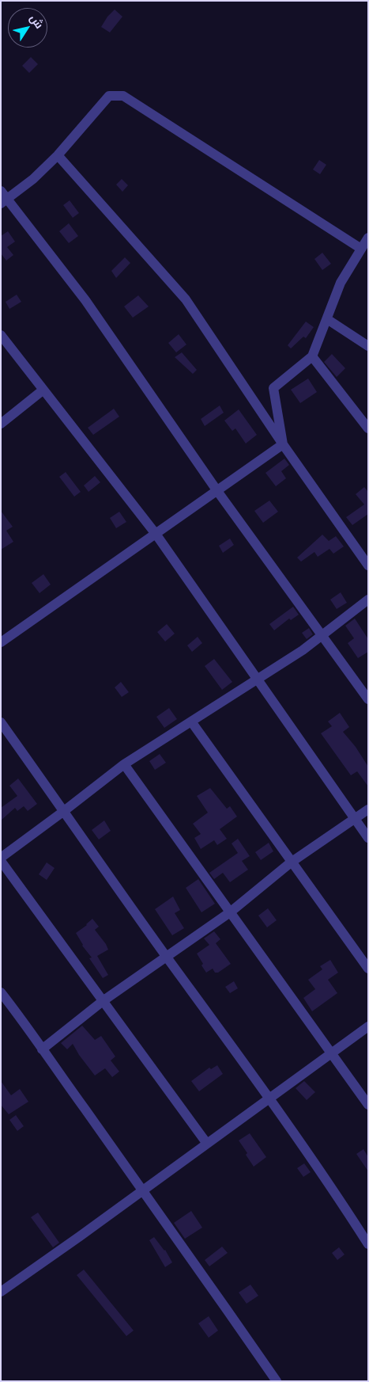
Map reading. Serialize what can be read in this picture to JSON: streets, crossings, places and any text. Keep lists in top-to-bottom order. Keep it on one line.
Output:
{"north":"top right"}
